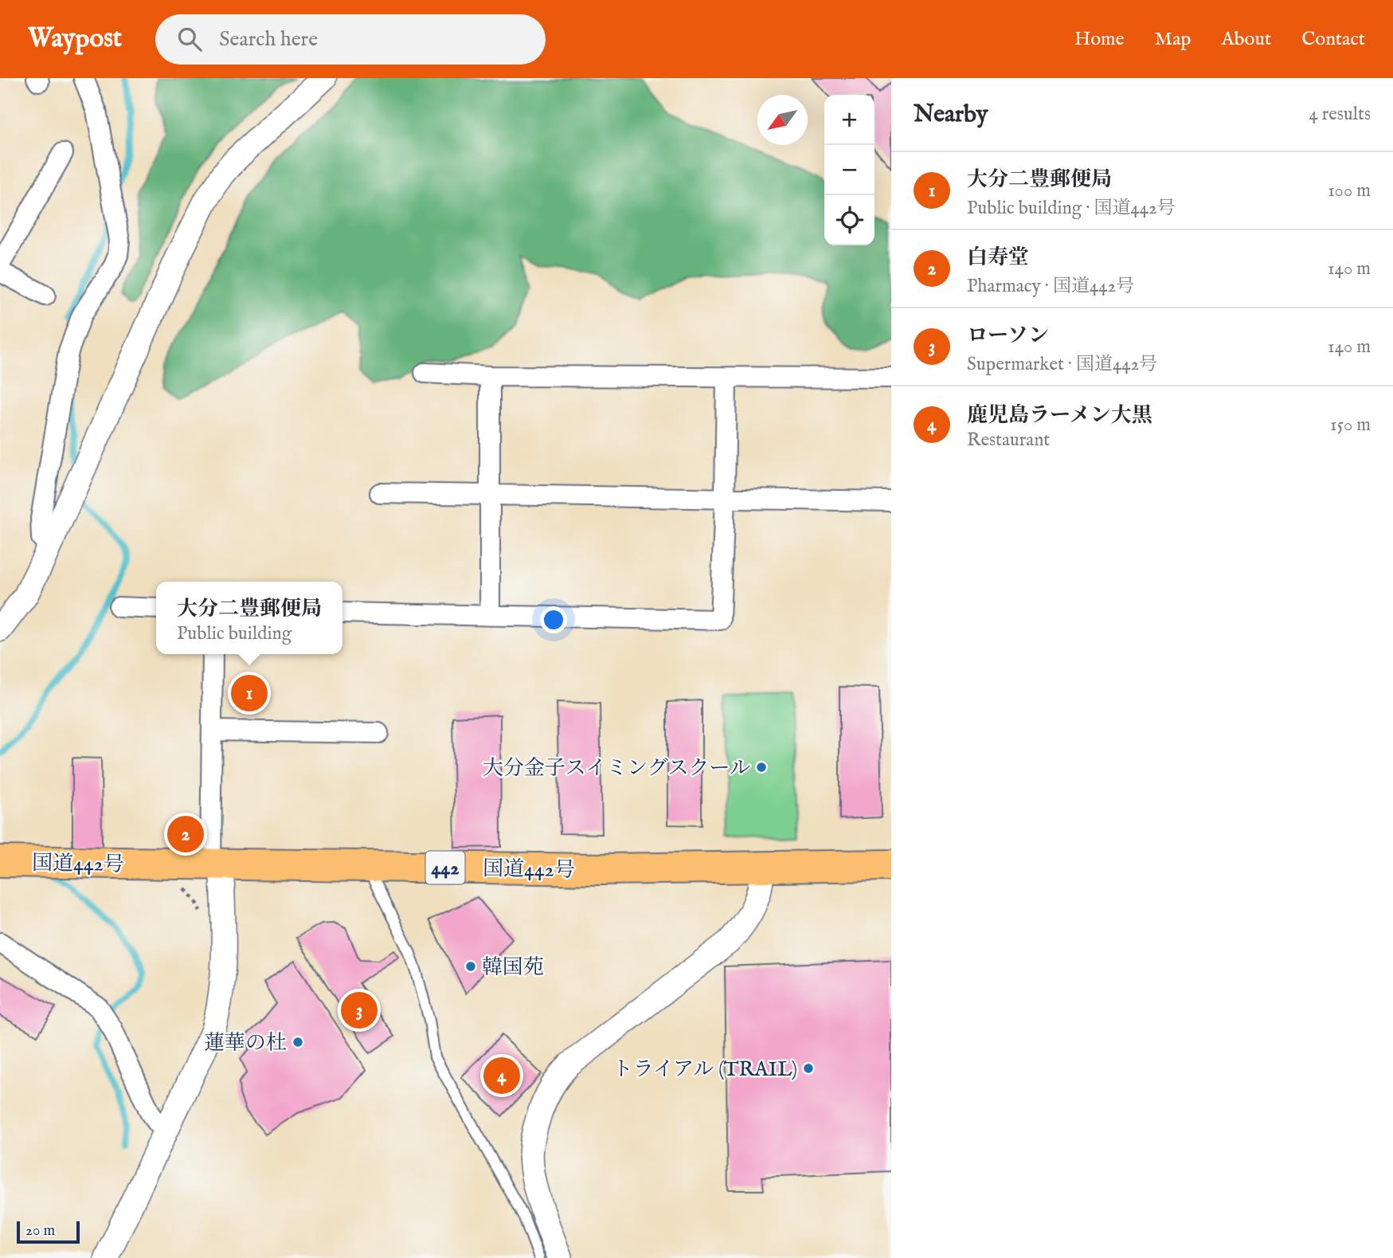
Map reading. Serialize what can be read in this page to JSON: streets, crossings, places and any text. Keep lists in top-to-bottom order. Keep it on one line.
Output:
{"streets":{"highway":["国道442号","442"]},"places":["大分金子スイミングスクール","韓国苑","蓮華の杜","トライアル (TRAIL)"],"scale_bar":"20 m","north":"bottom left","page":{"header":"Waypost","search":"Search here","nav":["Home","Map","About","Contact"],"heading":["Nearby","4 results"],"map_buttons":["+","−"],"list":[{"mark":"1","name":"大分二豊郵便局","note":"Public building · 国道442号","value":"100 m"},{"mark":"2","name":"白寿堂","note":"Pharmacy · 国道442号","value":"140 m"},{"mark":"3","name":"ローソン","note":"Supermarket · 国道442号","value":"140 m"},{"mark":"4","name":"鹿児島ラーメン大黒","note":"Restaurant","value":"150 m"}],"popup":["大分二豊郵便局","Public building"],"pins":["1","2","3","4"],"scale":"20 m"}}
